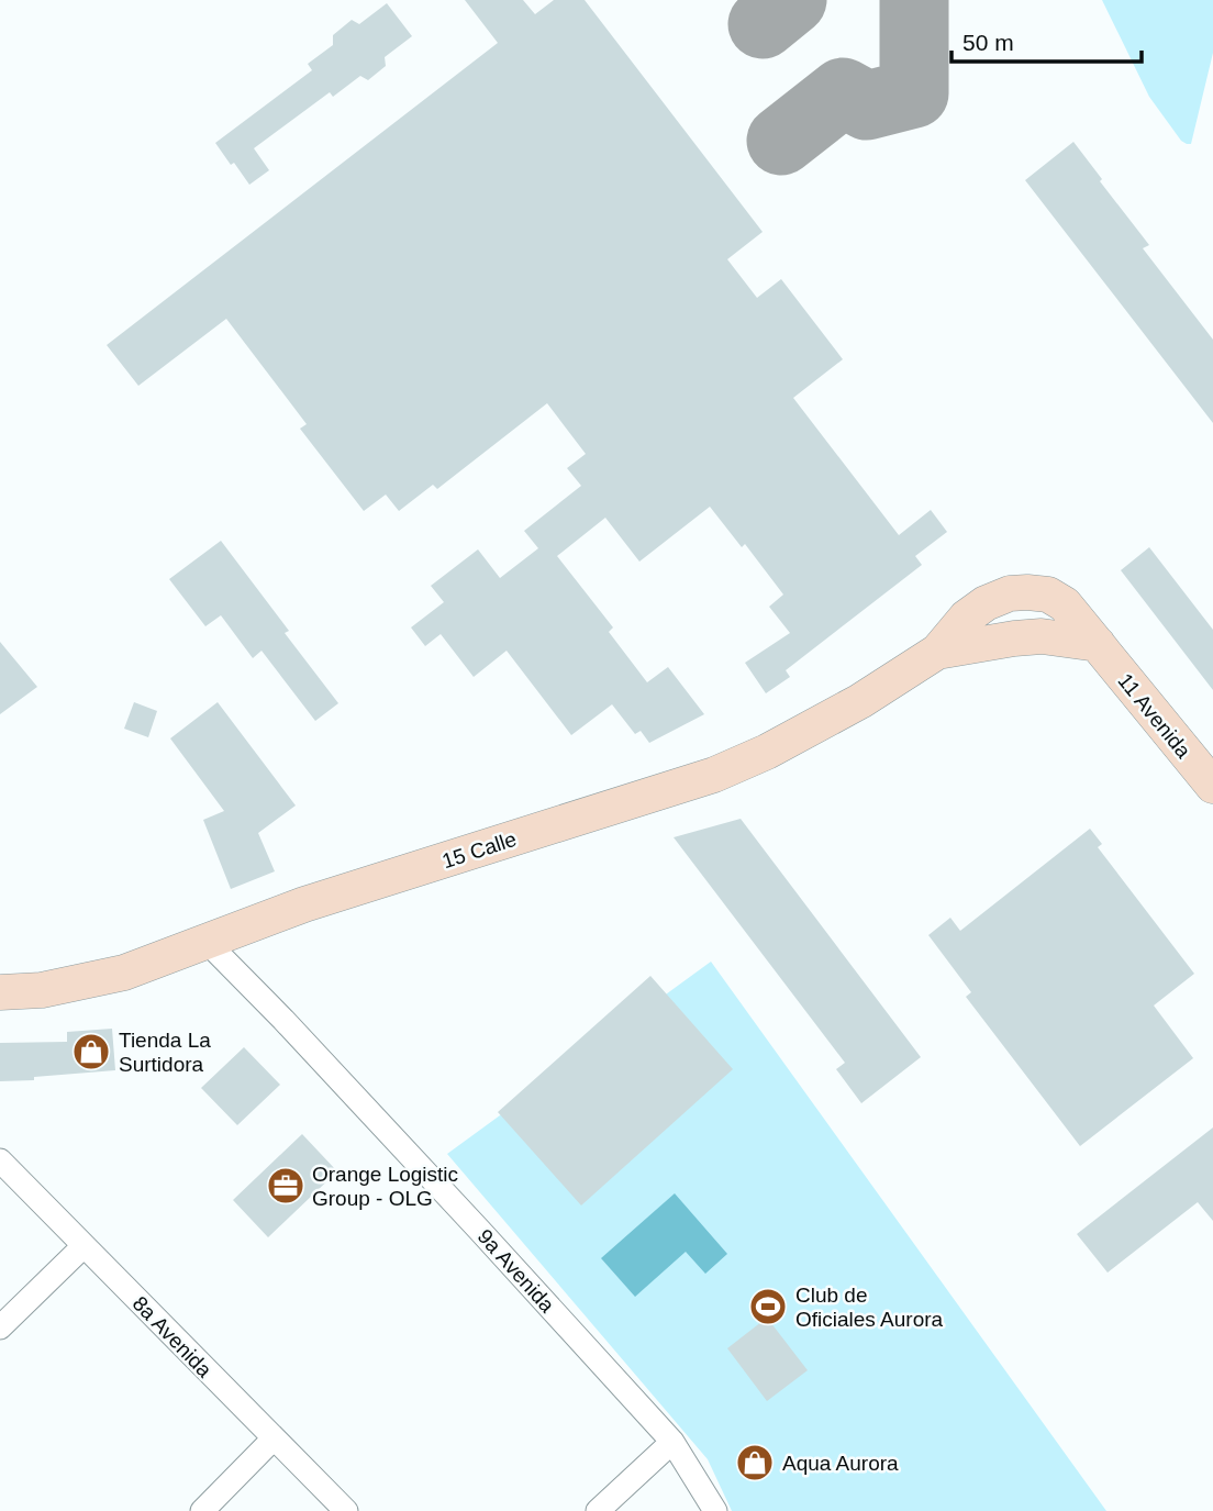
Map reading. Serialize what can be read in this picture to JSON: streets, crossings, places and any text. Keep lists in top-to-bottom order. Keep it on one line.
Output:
{"streets":{"main road":["11 Avenida","15 Calle"],"street":["9a Avenida","8a Avenida"]},"crossings":[["11 Avenida","15 Calle"],["15 Calle","9a Avenida"]],"places":{"shop":["Tienda La Surtidora","Aqua Aurora"],"office":["Orange Logistic Group - OLG"],"sports":["Club de Oficiales Aurora"]},"scale_bar":"50 m"}
